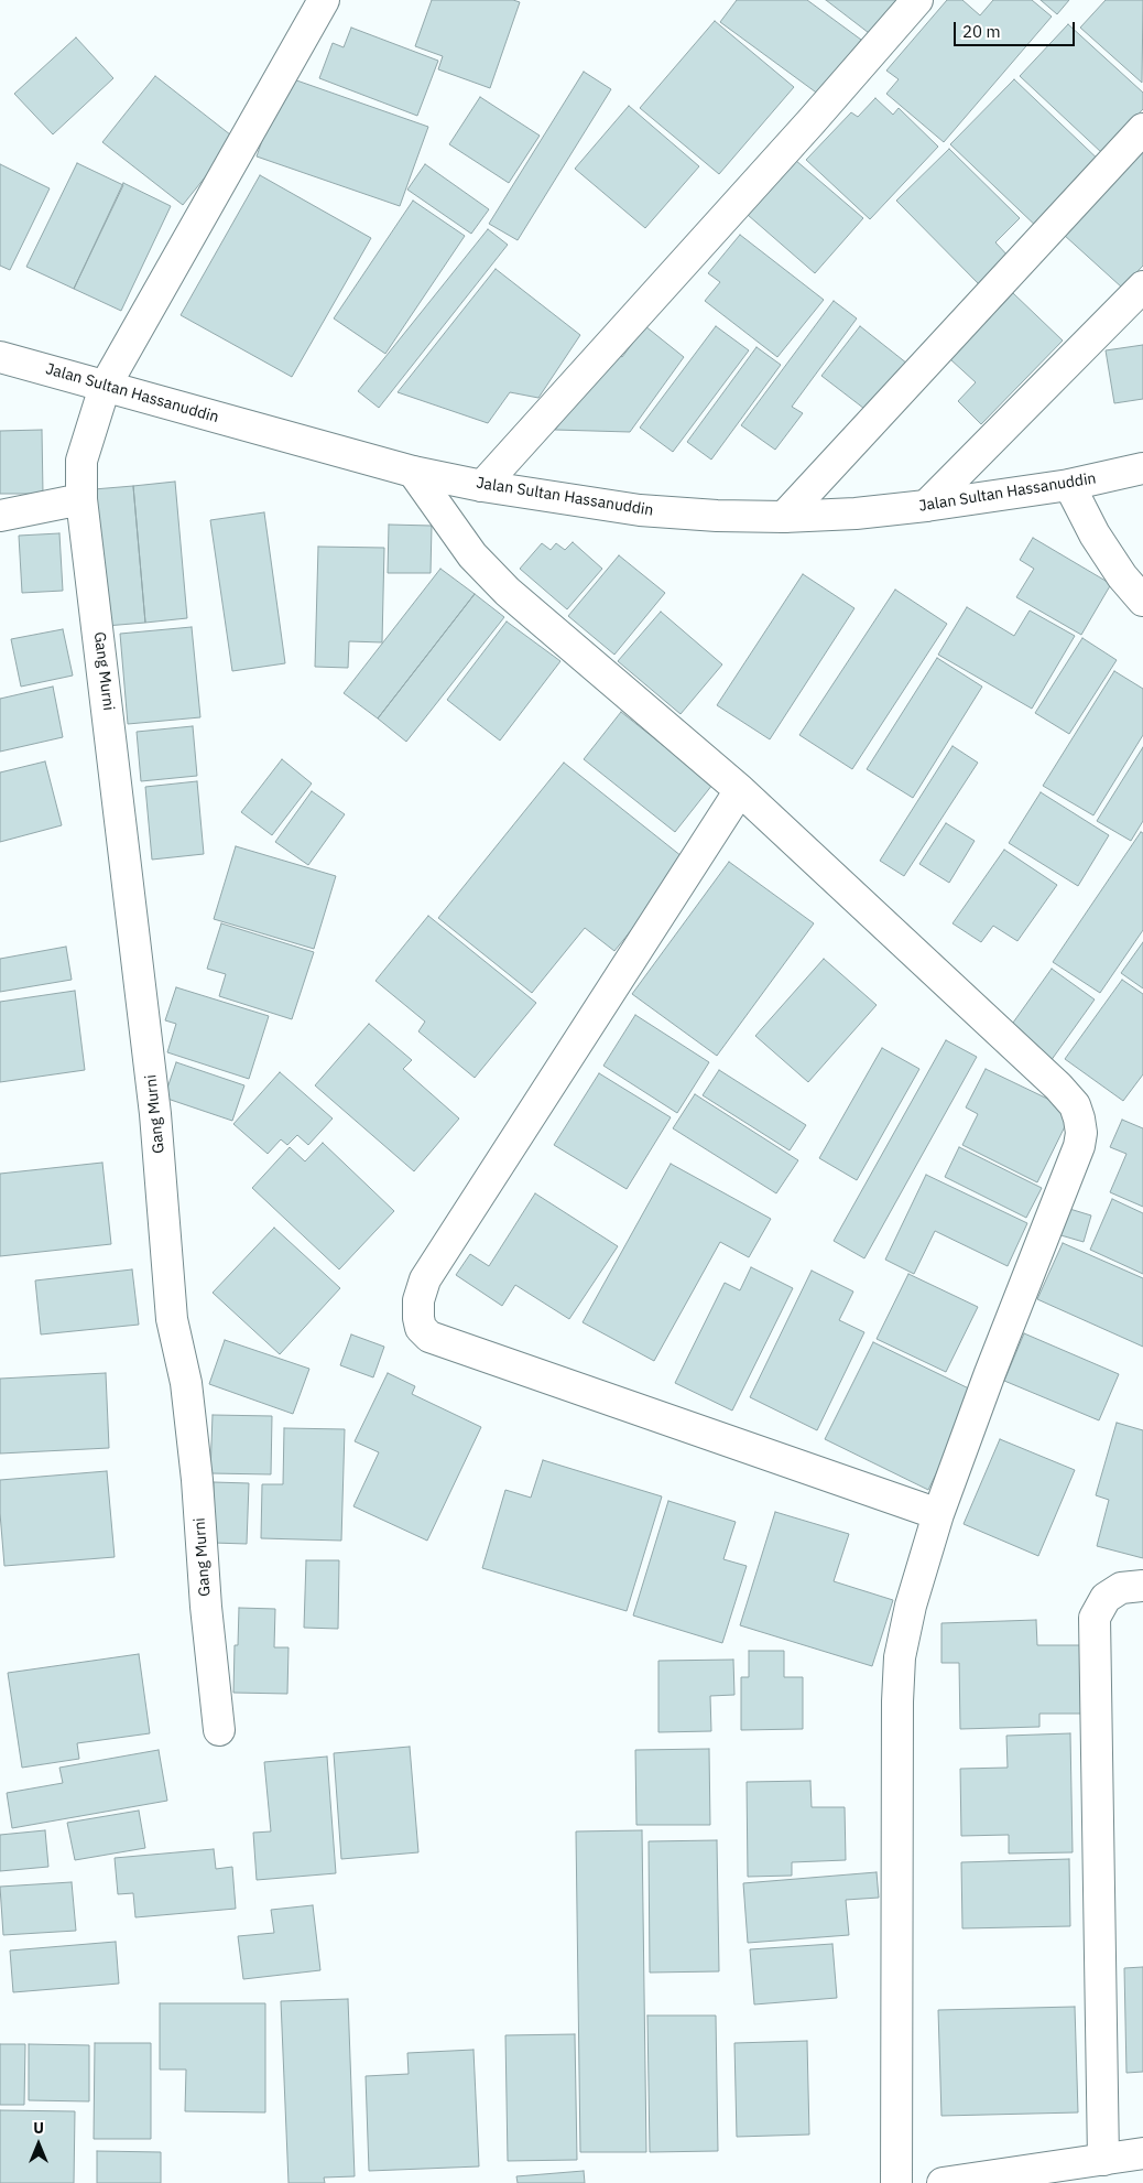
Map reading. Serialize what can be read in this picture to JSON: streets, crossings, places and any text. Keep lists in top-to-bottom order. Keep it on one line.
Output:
{"streets":{"street":["Jalan Sultan Hassanuddin","Gang Murni"]},"crossings":[["Jalan Sultan Hassanuddin","Gang Murni"]],"scale_bar":"20 m","north":"top"}
